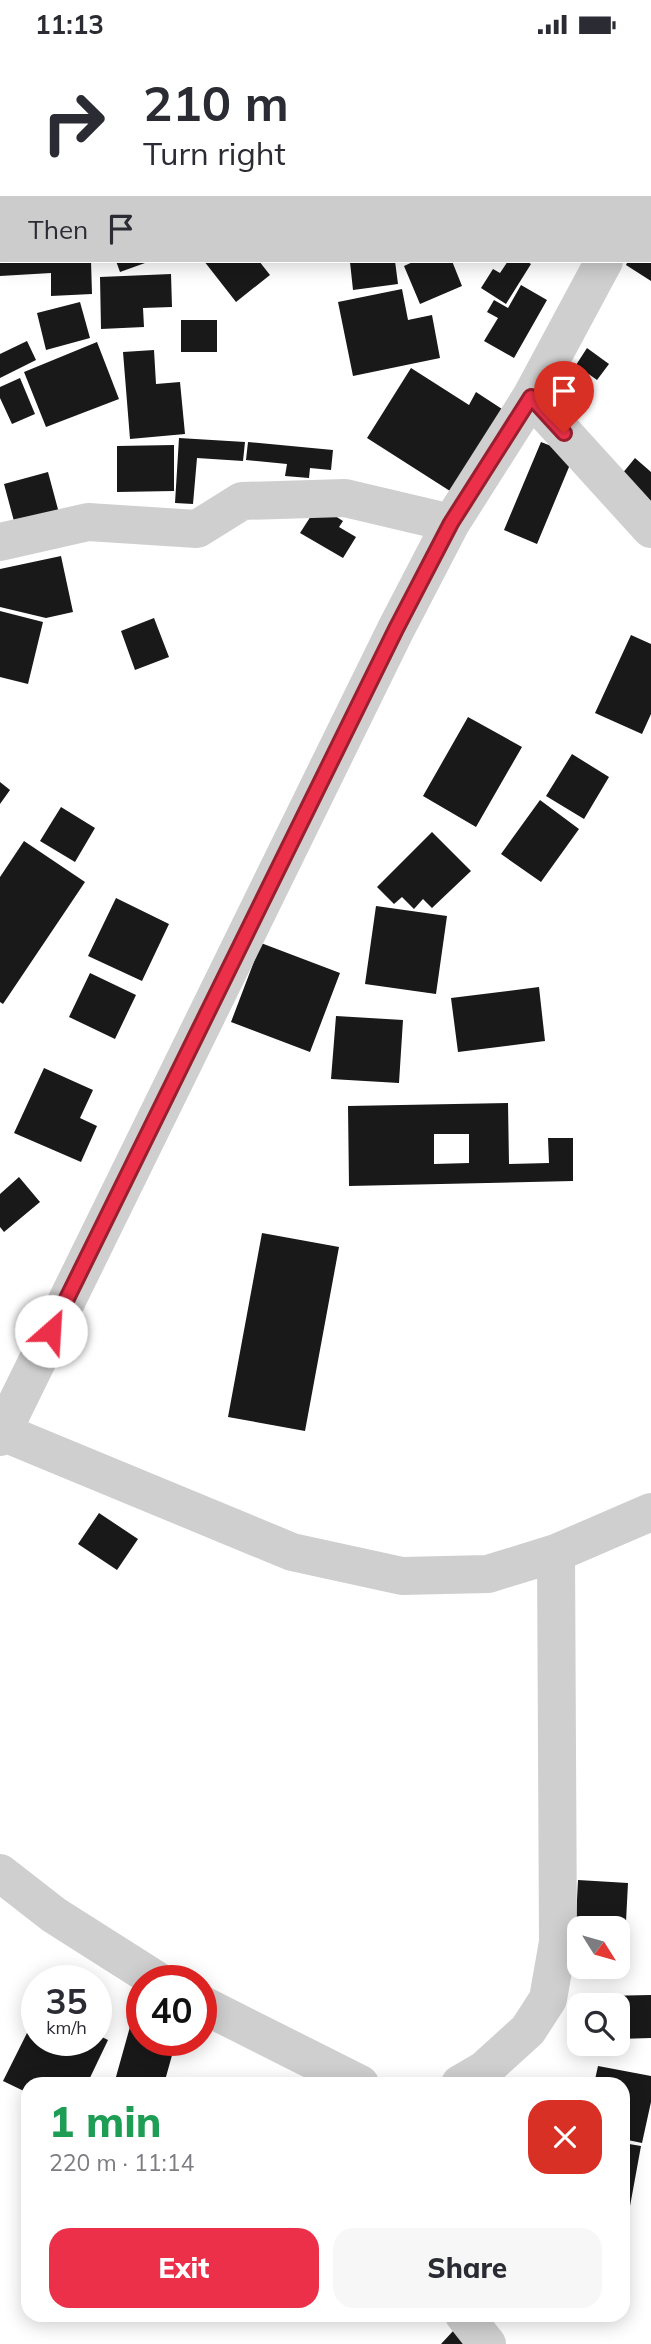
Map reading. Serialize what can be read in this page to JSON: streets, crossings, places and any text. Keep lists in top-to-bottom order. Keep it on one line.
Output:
{"north":"bottom right","page":{"status":"11:13","turn":["210 m","Turn right"],"then":"Then","speed":"35 km/h","limit":"40","heading":["1 min","220 m · 11:14"],"buttons":["Exit","Share"]}}
